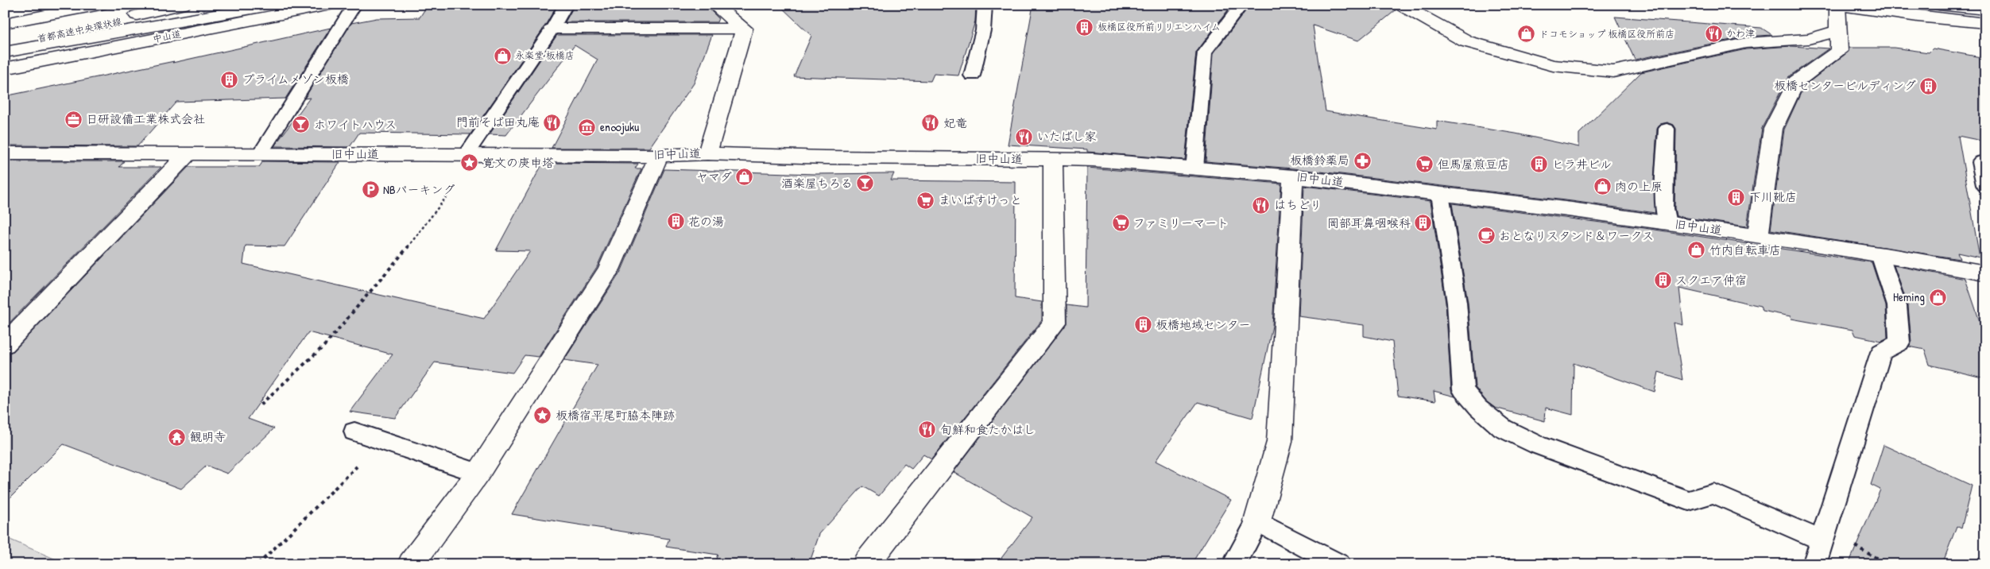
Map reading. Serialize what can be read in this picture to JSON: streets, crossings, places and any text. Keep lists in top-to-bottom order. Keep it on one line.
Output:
{"streets":{"main road":["首都高速中央環状線","中山道","旧中山道"]},"places":{"building":["板橋区役所前リリエンハイム","プライムメゾン板橋","板橋センタービルディング","ヒラ井ビル","下川靴店","花の湯","岡部耳鼻咽喉科","スクエア仲宿","板橋地域センター"],"restaurant":["かわ津","門前そば田丸庵","妃竜","いたばし家","はちどり","旬鮮和食たかはし"],"shop":["ドコモショップ 板橋区役所前店","永楽堂 板橋店","ヤマダ","肉の上原","竹内自転車店","Heming"],"office":["日研設備工業株式会社"],"bar":["ホワイトハウス","酒楽屋ちろる"],"museum":["en∞juku"],"pharmacy":["板橋鈴薬局"],"place":["寛文の庚申塔","板橋宿平尾町脇本陣跡"],"supermarket":["但馬屋煎豆店","まいばすけっと","ファミリーマート"],"parking":["NBパーキング"],"cafe":["おとなりスタンド＆ワークス"],"temple":["観明寺"]}}
